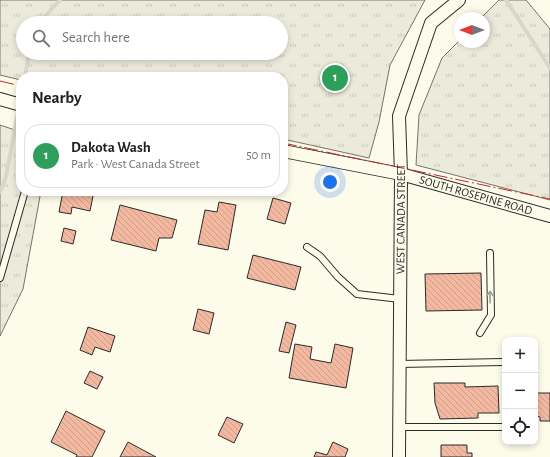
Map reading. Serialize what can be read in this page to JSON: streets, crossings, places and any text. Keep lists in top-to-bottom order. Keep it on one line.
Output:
{"streets":{"street":["SOUTH ROSEPINE ROAD","WEST CANADA STREET"]},"crossings":[["SOUTH ROSEPINE ROAD","WEST CANADA STREET"]],"north":"left","page":{"search":"Search here","pins":"1","heading":"Nearby","list":[{"mark":"1","name":"Dakota Wash","note":"Park · West Canada Street","value":"50 m"}],"map_buttons":["+","−"]}}
